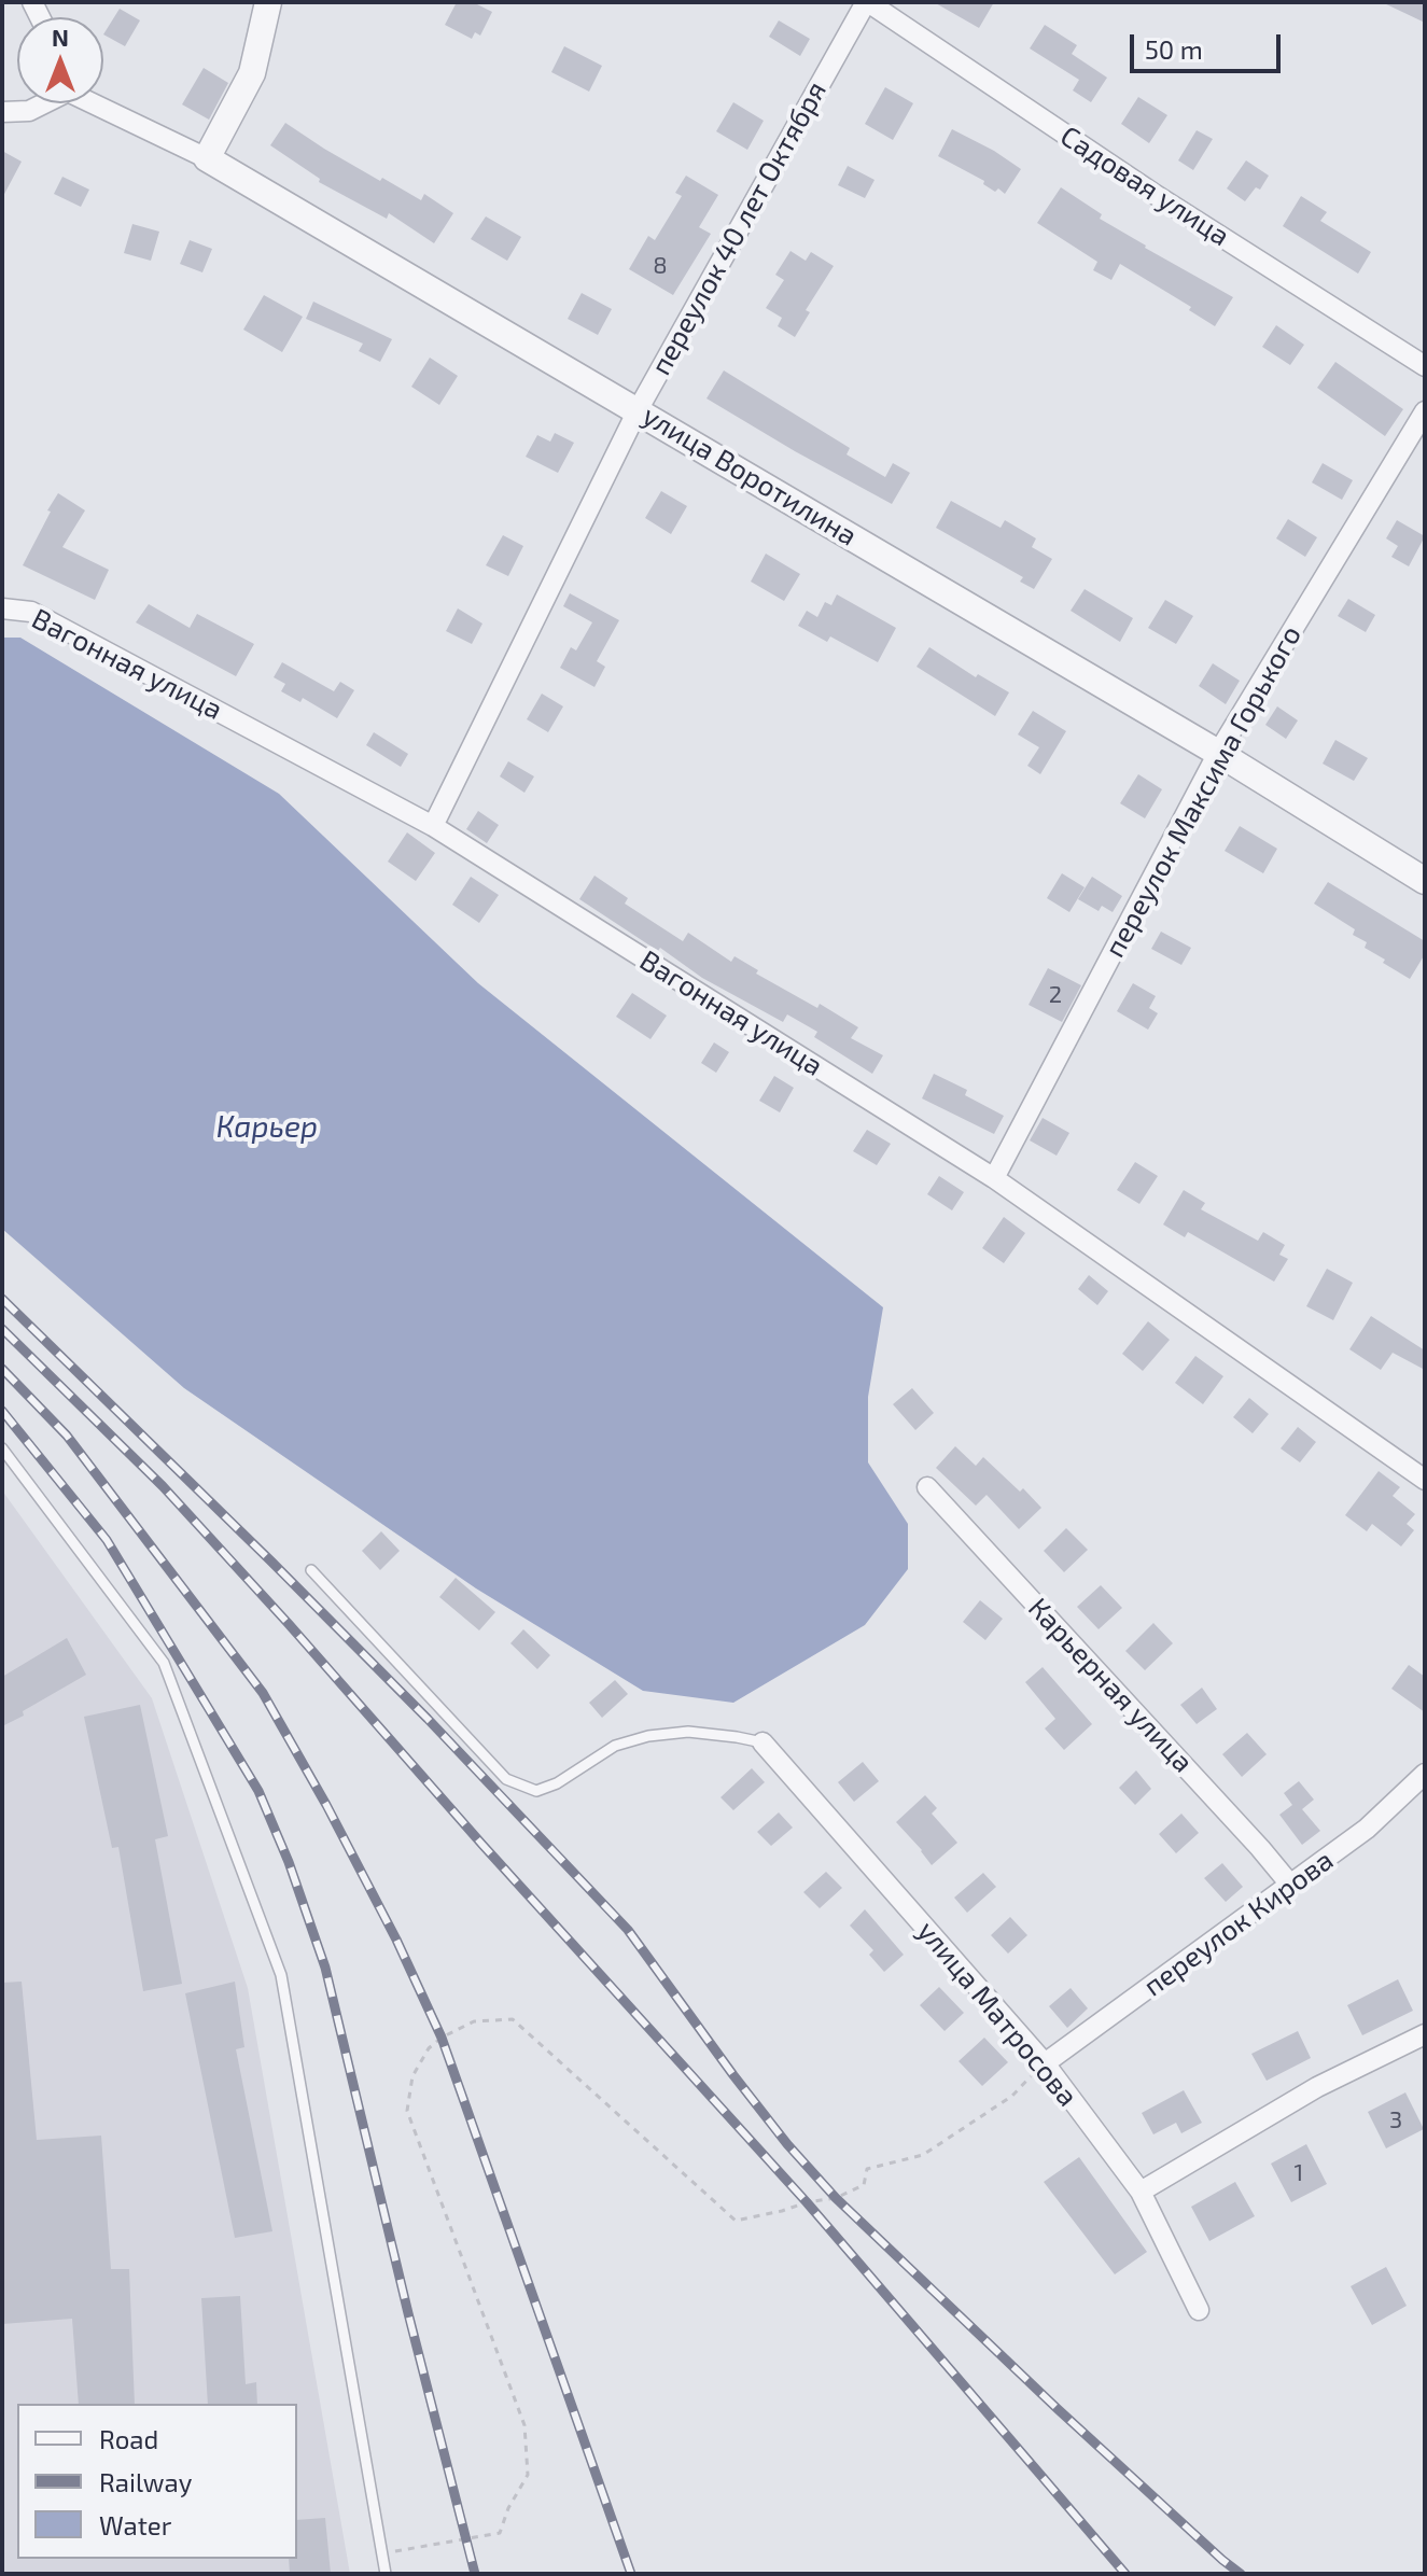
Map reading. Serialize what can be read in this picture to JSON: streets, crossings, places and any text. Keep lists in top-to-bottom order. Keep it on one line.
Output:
{"streets":{"street":["Садовая улица","переулок 40 лет Октября","улица Воротилина","Вагонная улица","переулок Максима Горького","Карьерная улица","переулок Кирова","улица Матросова"]},"crossings":[["Садовая улица","переулок 40 лет Октября"],["переулок 40 лет Октября","улица Воротилина"],["переулок 40 лет Октября","Вагонная улица"],["улица Воротилина","переулок Максима Горького"],["Вагонная улица","переулок Максима Горького"],["Карьерная улица","переулок Кирова"],["переулок Кирова","улица Матросова"]],"water":["Карьер"],"house_numbers":["8","2","3","1"],"legend":["Road","Railway","Water"],"scale_bar":"50 m","north":"top"}
